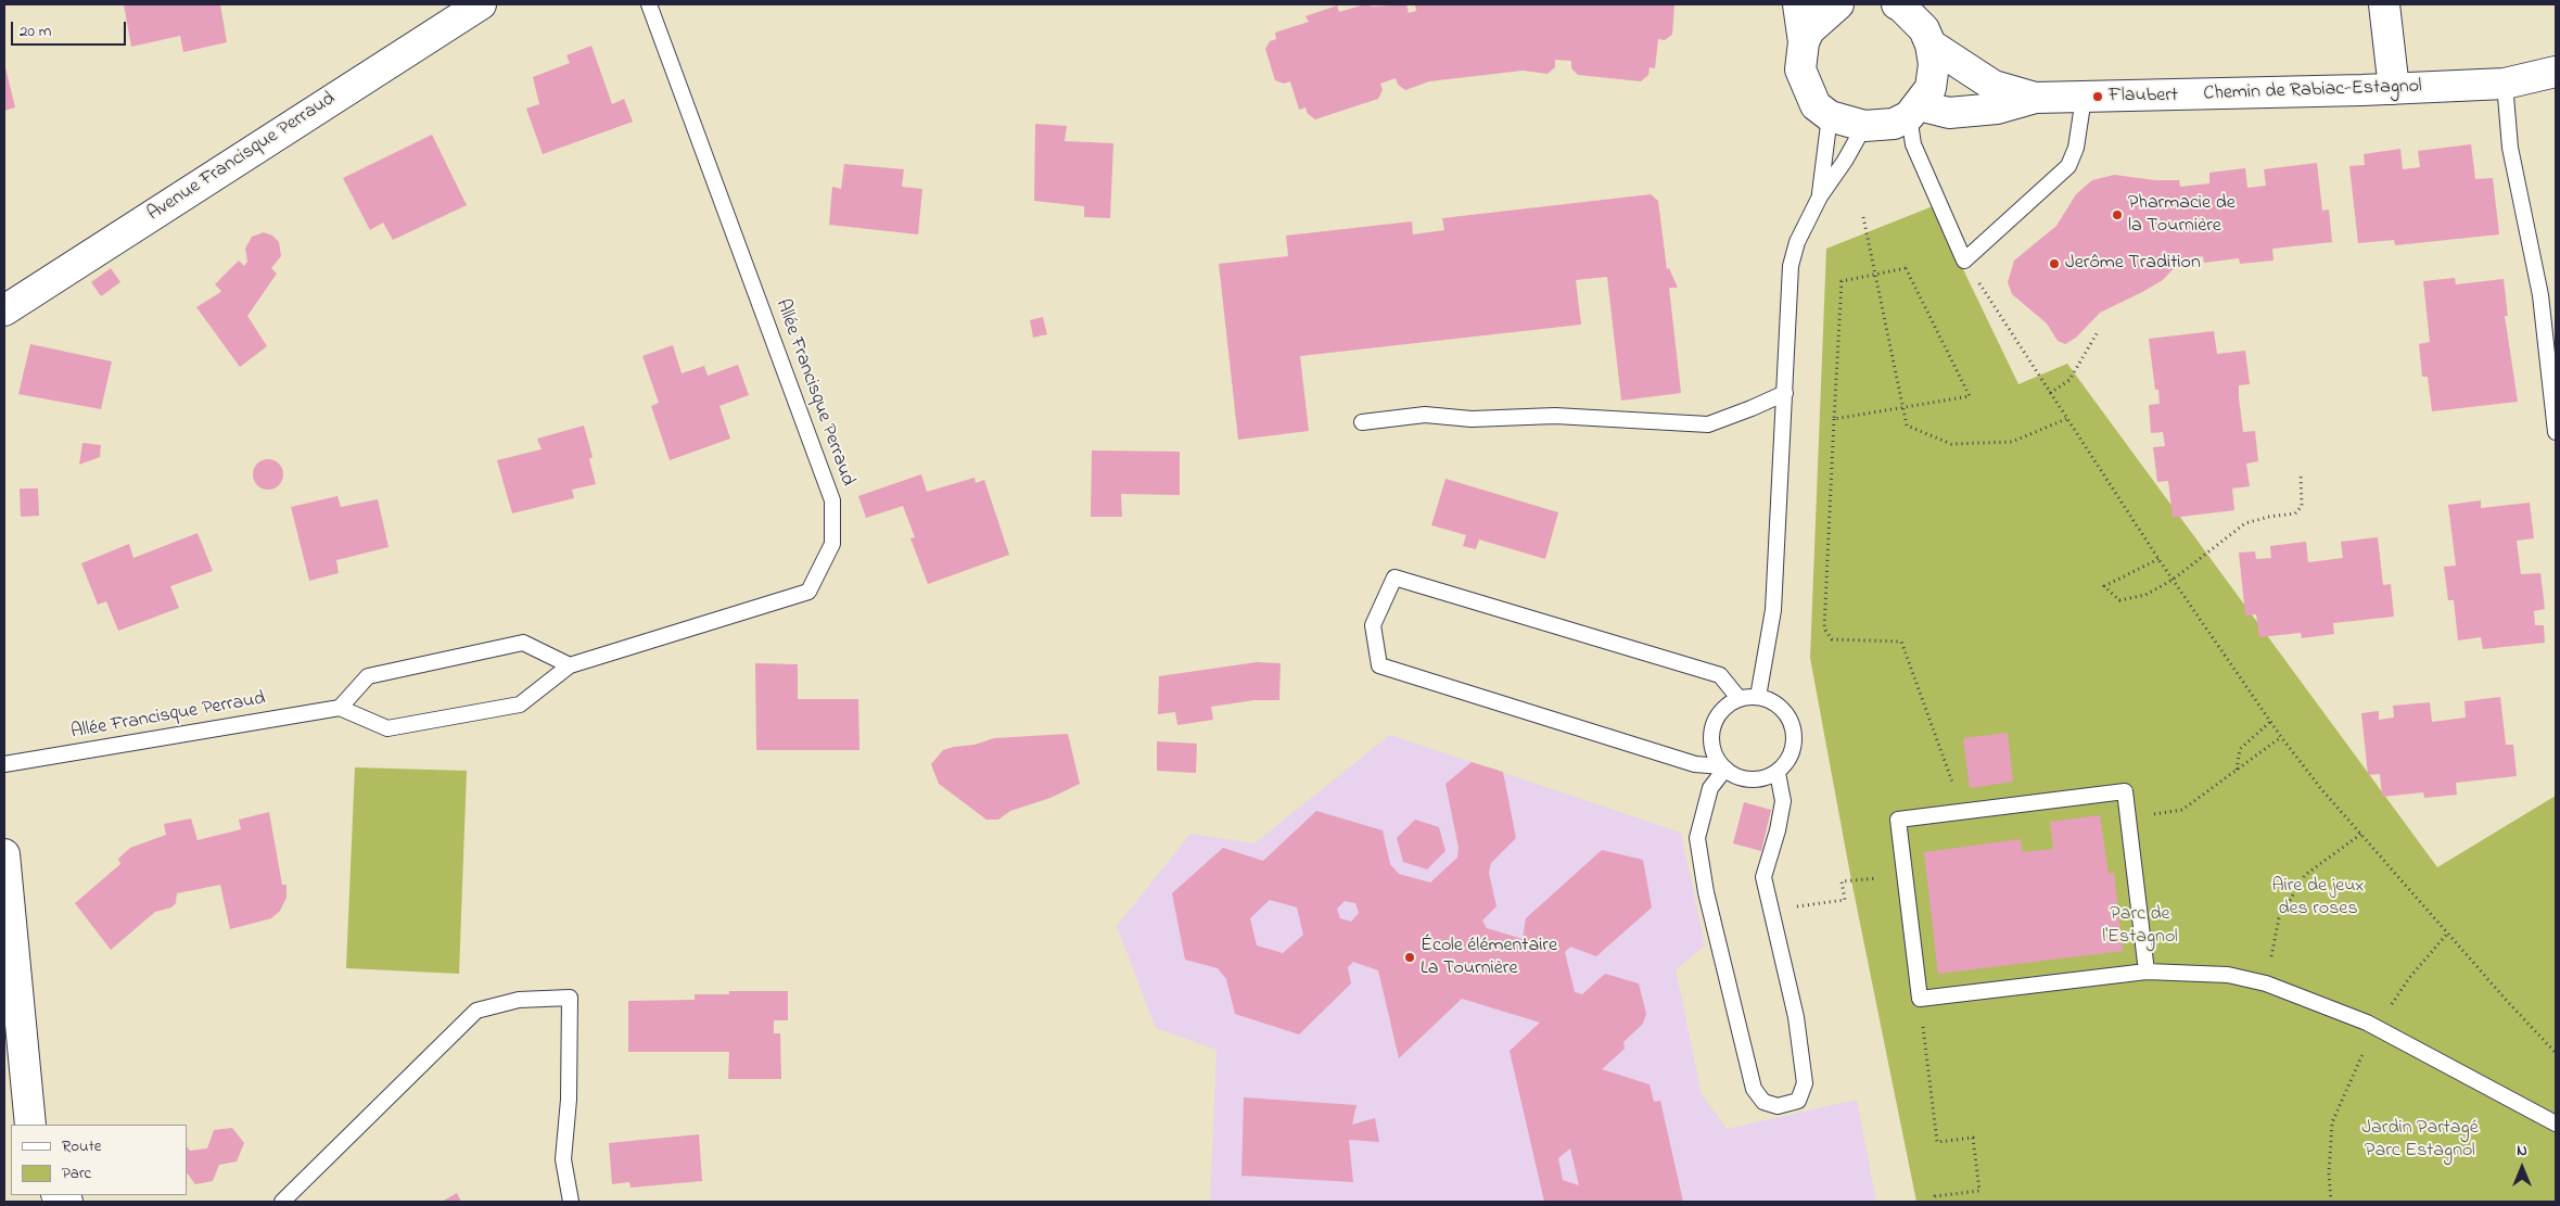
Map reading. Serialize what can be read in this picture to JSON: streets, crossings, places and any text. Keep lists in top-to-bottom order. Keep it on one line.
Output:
{"streets":{"street":["Chemin de Rabiac-Estagnol","Avenue Francisque Perraud"],"lane":["Allée Francisque Perraud"]},"parks":["Aire de jeux des roses","Parc de l'Estagnol","Jardin Partagé Parc Estagnol"],"places":["Flaubert","Pharmacie de la Tournière","Jerôme Tradition","École élémentaire La Tournière"],"legend":["Route","Parc"],"scale_bar":"20 m","north":"top"}
